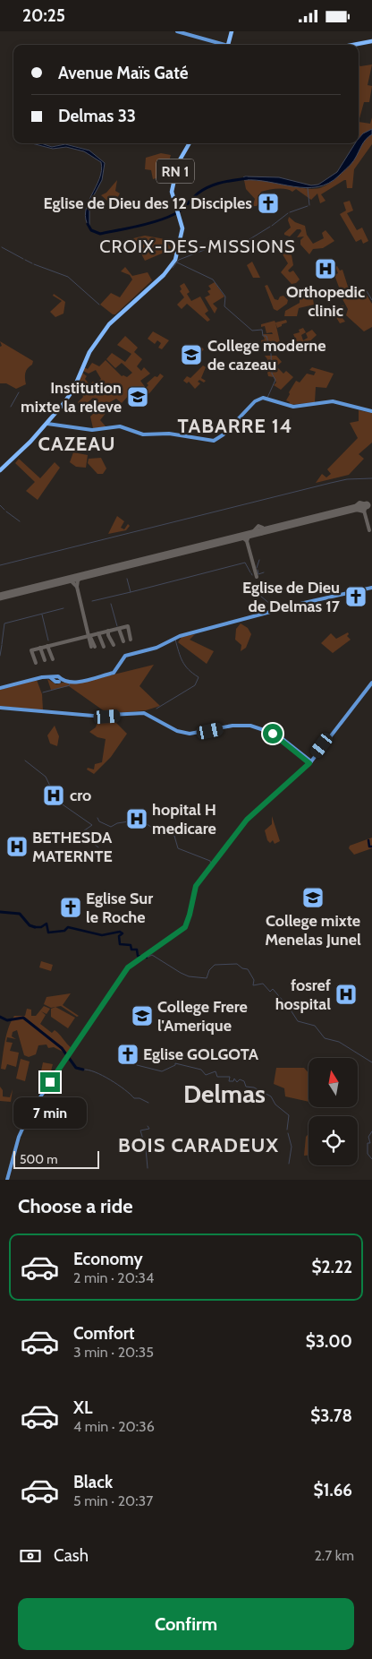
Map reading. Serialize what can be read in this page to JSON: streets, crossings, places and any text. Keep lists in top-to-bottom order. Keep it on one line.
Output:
{"streets":{"main road":["RN 1"]},"districts":["CROIX-DES-MISSIONS","TABARRE 14","CAZEAU","Delmas","BOIS CARADEUX"],"places":{"church":["Eglise de Dieu des 12 Disciples","Eglise de Dieu de Delmas 17","Eglise Sur le Roche","Eglise GOLGOTA"],"hospital":["Orthopedic clinic","cro","hopital H medicare","BETHESDA MATERNTE","fosref hospital"],"school or university":["College moderne de cazeau","Institution mixte la releve","College mixte Menelas Junel","College Frere l'Amerique"]},"scale_bar":"500 m","north":"top","page":{"status":"20:25","banner":["Avenue Maïs Gaté","Delmas 33"],"bubble":"7 min","scale":"500 m","heading":"Choose a ride","list":[{"name":"Economy","note":"2 min · 20:34","value":"$2.22"},{"name":"Comfort","note":"3 min · 20:35","value":"$3.00"},{"name":"XL","note":"4 min · 20:36","value":"$3.78"},{"name":"Black","note":"5 min · 20:37","value":"$1.66"}],"pay":["Cash","2.7 km"],"buttons":"Confirm"}}
